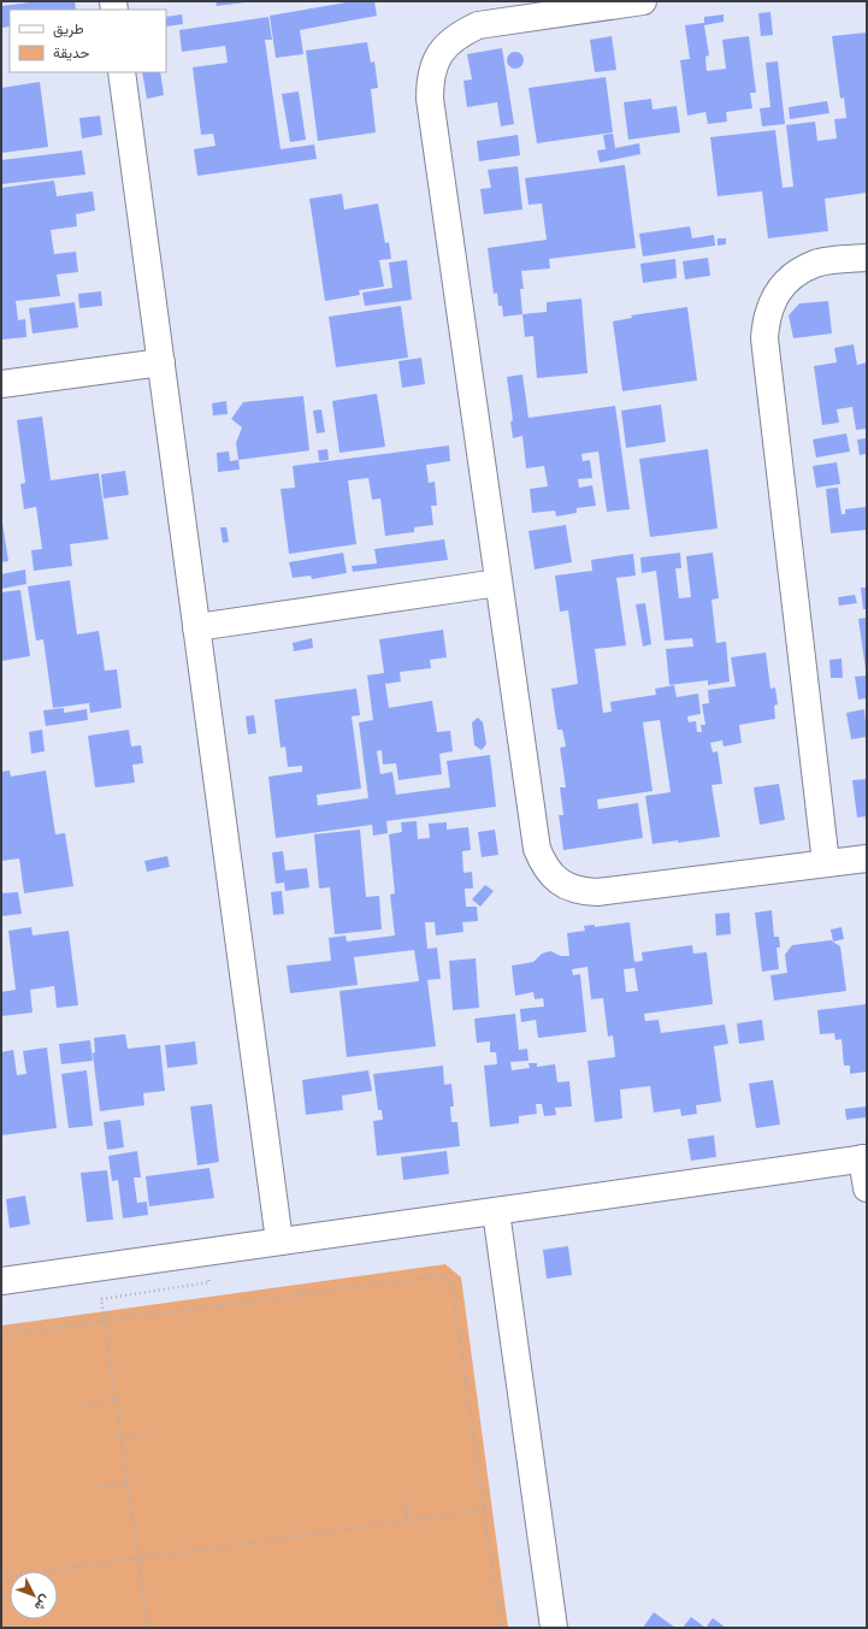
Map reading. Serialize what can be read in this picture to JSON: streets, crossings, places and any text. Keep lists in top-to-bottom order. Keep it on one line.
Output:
{"legend":["طريق","حديقة"],"north":"bottom right"}
